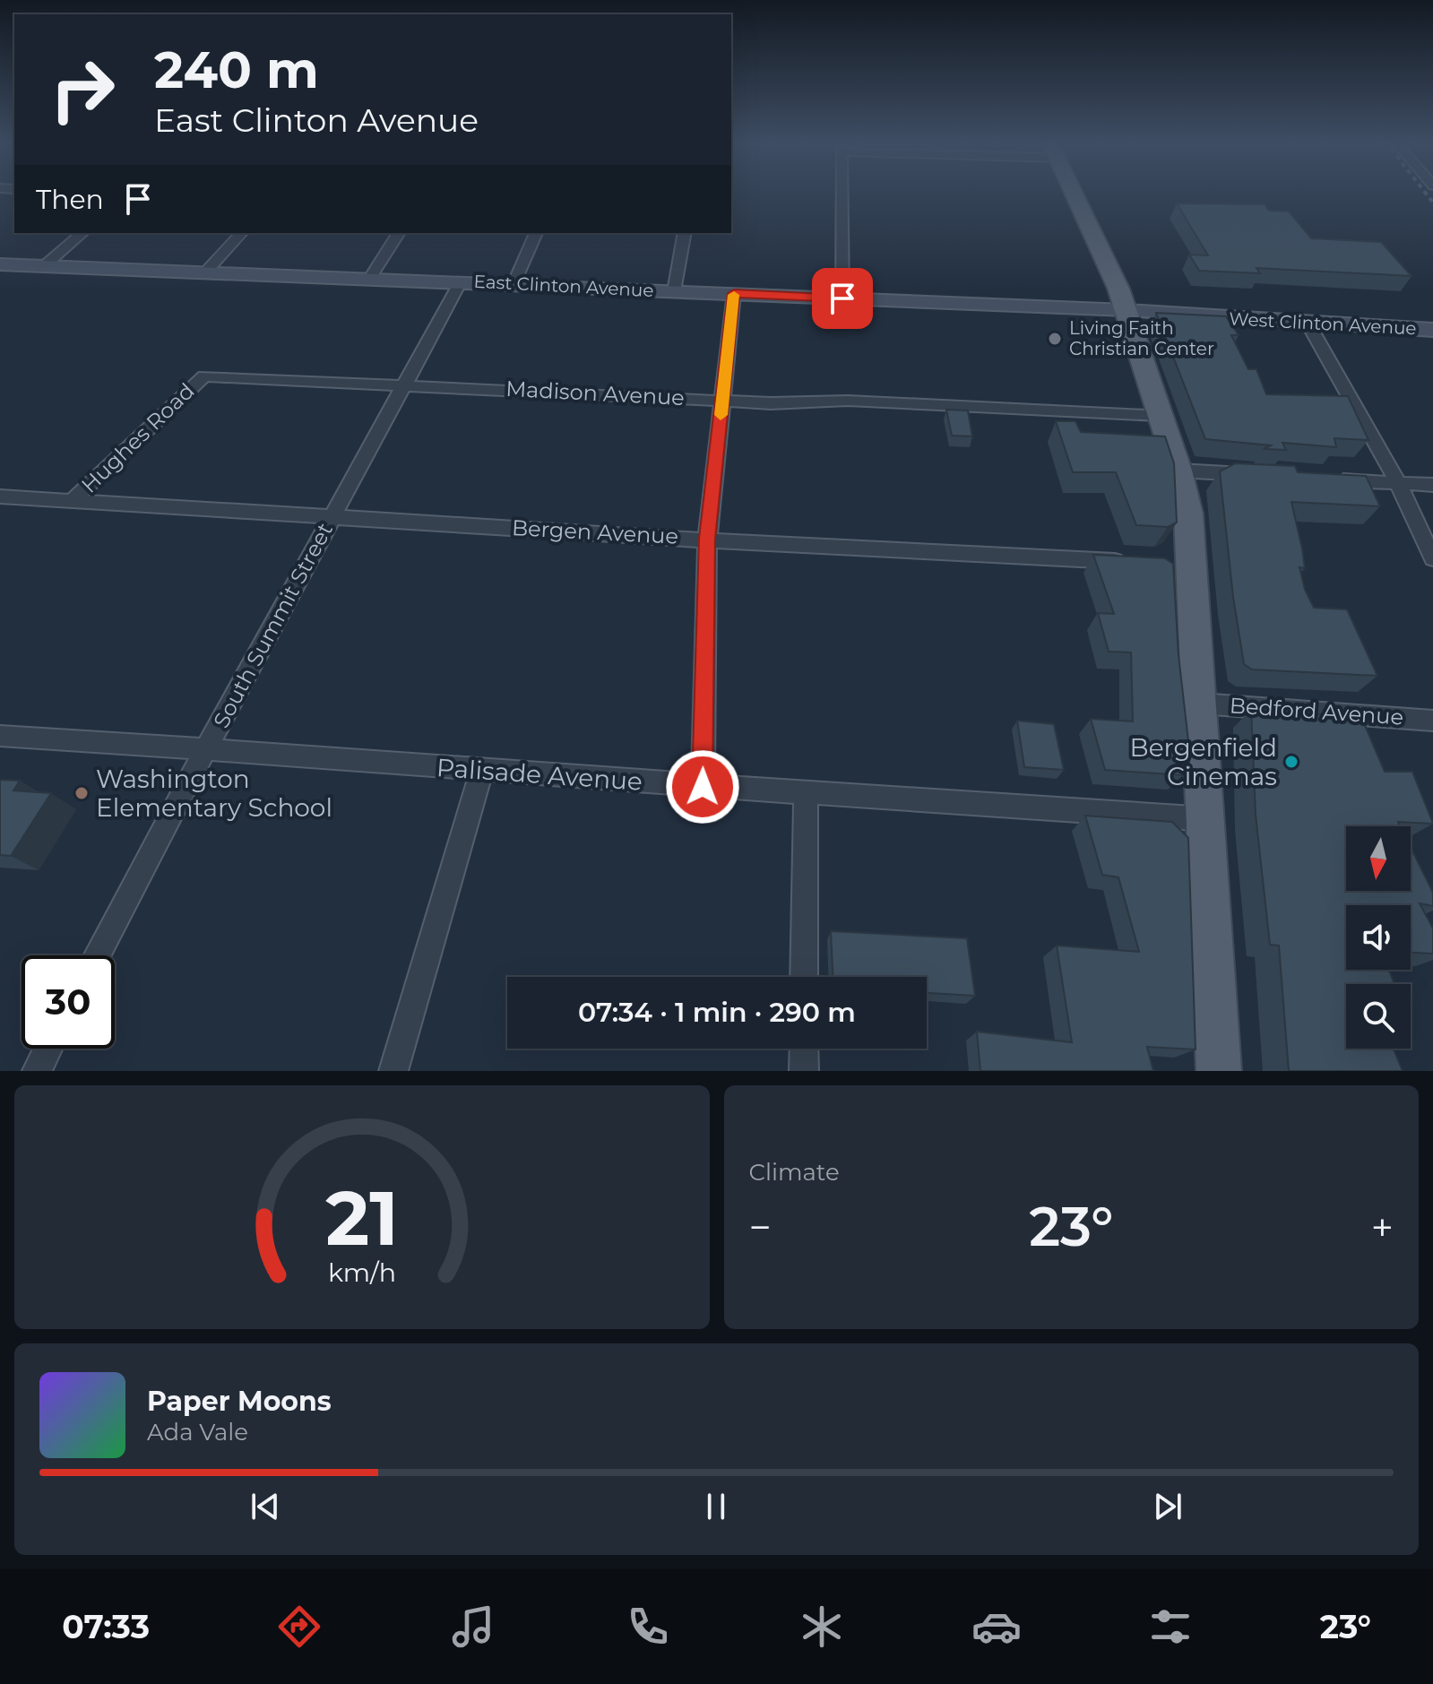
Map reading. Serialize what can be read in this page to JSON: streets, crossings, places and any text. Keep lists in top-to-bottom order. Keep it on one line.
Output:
{"streets":{"street":["East Clinton Avenue","West Clinton Avenue","Madison Avenue","Hughes Road","Bergen Avenue","South Summit Street","Bedford Avenue","Palisade Avenue"]},"crossings":[["East Clinton Avenue","West Clinton Avenue"],["East Clinton Avenue","South Summit Street"],["Madison Avenue","Hughes Road"],["Madison Avenue","South Summit Street"],["Hughes Road","Bergen Avenue"],["Bergen Avenue","South Summit Street"],["South Summit Street","Palisade Avenue"]],"places":["Living Faith Christian Center","Bergenfield Cinemas","Washington Elementary School"],"north":"bottom","page":{"turn":["240 m","East Clinton Avenue"],"then":"Then","limit":"30","trip":"07:34 · 1 min · 290 m","tile":"Climate","heat":["−","23°","+"],"song":["Paper Moons","Ada Vale"],"tabs":["07:33","23°"],"gauge":["21","km/h"]}}
